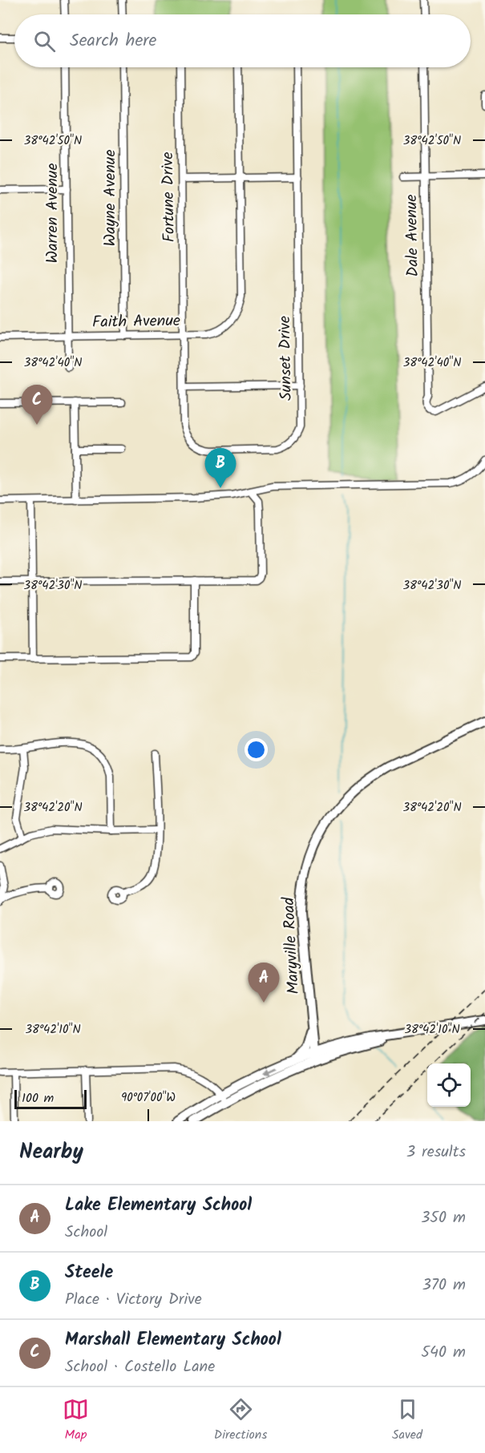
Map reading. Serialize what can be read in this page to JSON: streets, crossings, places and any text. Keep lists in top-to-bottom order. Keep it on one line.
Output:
{"streets":{"main road":["Maryville Road"],"street":["Fortune Drive","Wayne Avenue","Warren Avenue","Dale Avenue","Faith Avenue","Sunset Drive"]},"crossings":[["Fortune Drive","Faith Avenue"],["Fortune Drive","Sunset Drive"],["Wayne Avenue","Faith Avenue"],["Warren Avenue","Faith Avenue"],["Faith Avenue","Sunset Drive"]],"scale_bar":"100 m","page":{"search":"Search here","pins":["C","B","A"],"scale":"100 m","heading":["Nearby","3 results"],"list":[{"mark":"A","name":"Lake Elementary School","note":"School","value":"350 m"},{"mark":"B","name":"Steele","note":"Place · Victory Drive","value":"370 m"},{"mark":"C","name":"Marshall Elementary School","note":"School · Costello Lane","value":"540 m"}],"nav":["Map","Directions","Saved"]},"coordinates":["38°42'50\"N","38°42'40\"N","38°42'30\"N","38°42'20\"N","38°42'10\"N","90°07'00\"W"]}
